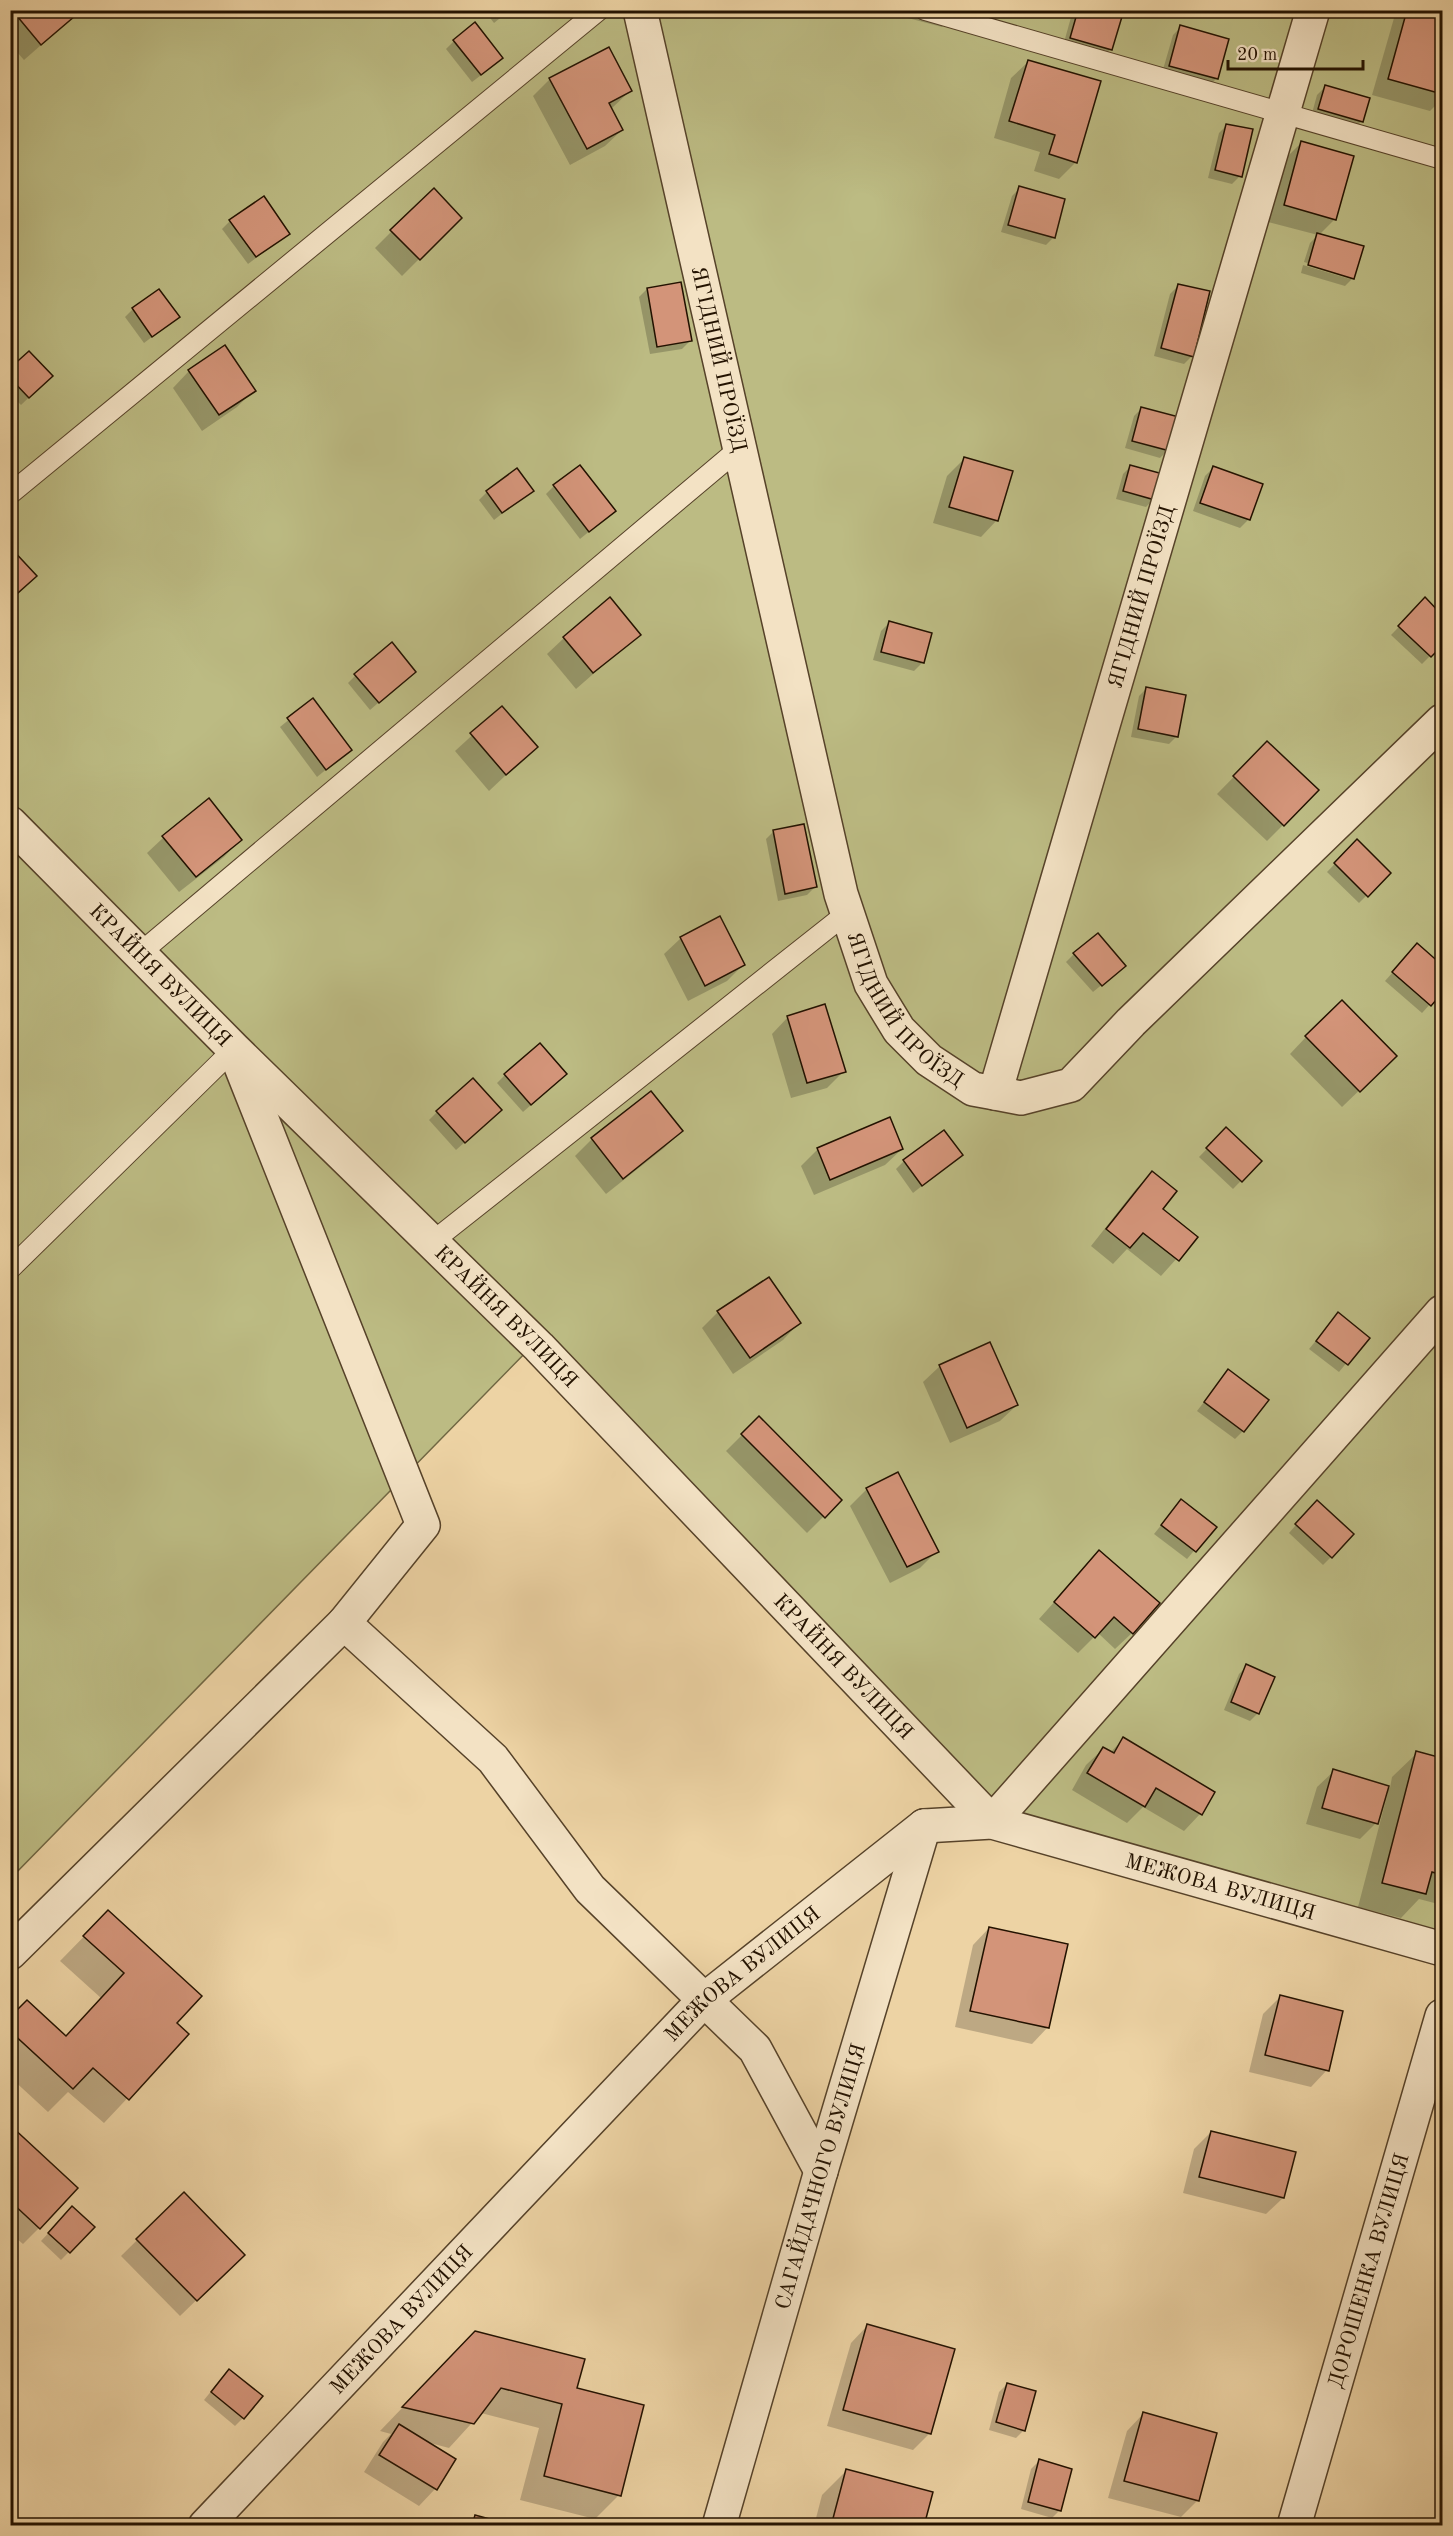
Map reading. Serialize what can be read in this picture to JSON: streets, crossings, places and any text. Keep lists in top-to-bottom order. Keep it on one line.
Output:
{"streets":{"street":["ЯГІДНИЙ ПРОЇЗД","КРАЙНЯ ВУЛИЦЯ","МЕЖОВА ВУЛИЦЯ","САГАЙДАЧНОГО ВУЛИЦЯ","ДОРОШЕНКА ВУЛИЦЯ"]},"crossings":[["КРАЙНЯ ВУЛИЦЯ","МЕЖОВА ВУЛИЦЯ"],["МЕЖОВА ВУЛИЦЯ","САГАЙДАЧНОГО ВУЛИЦЯ"]],"scale_bar":"20 m"}
